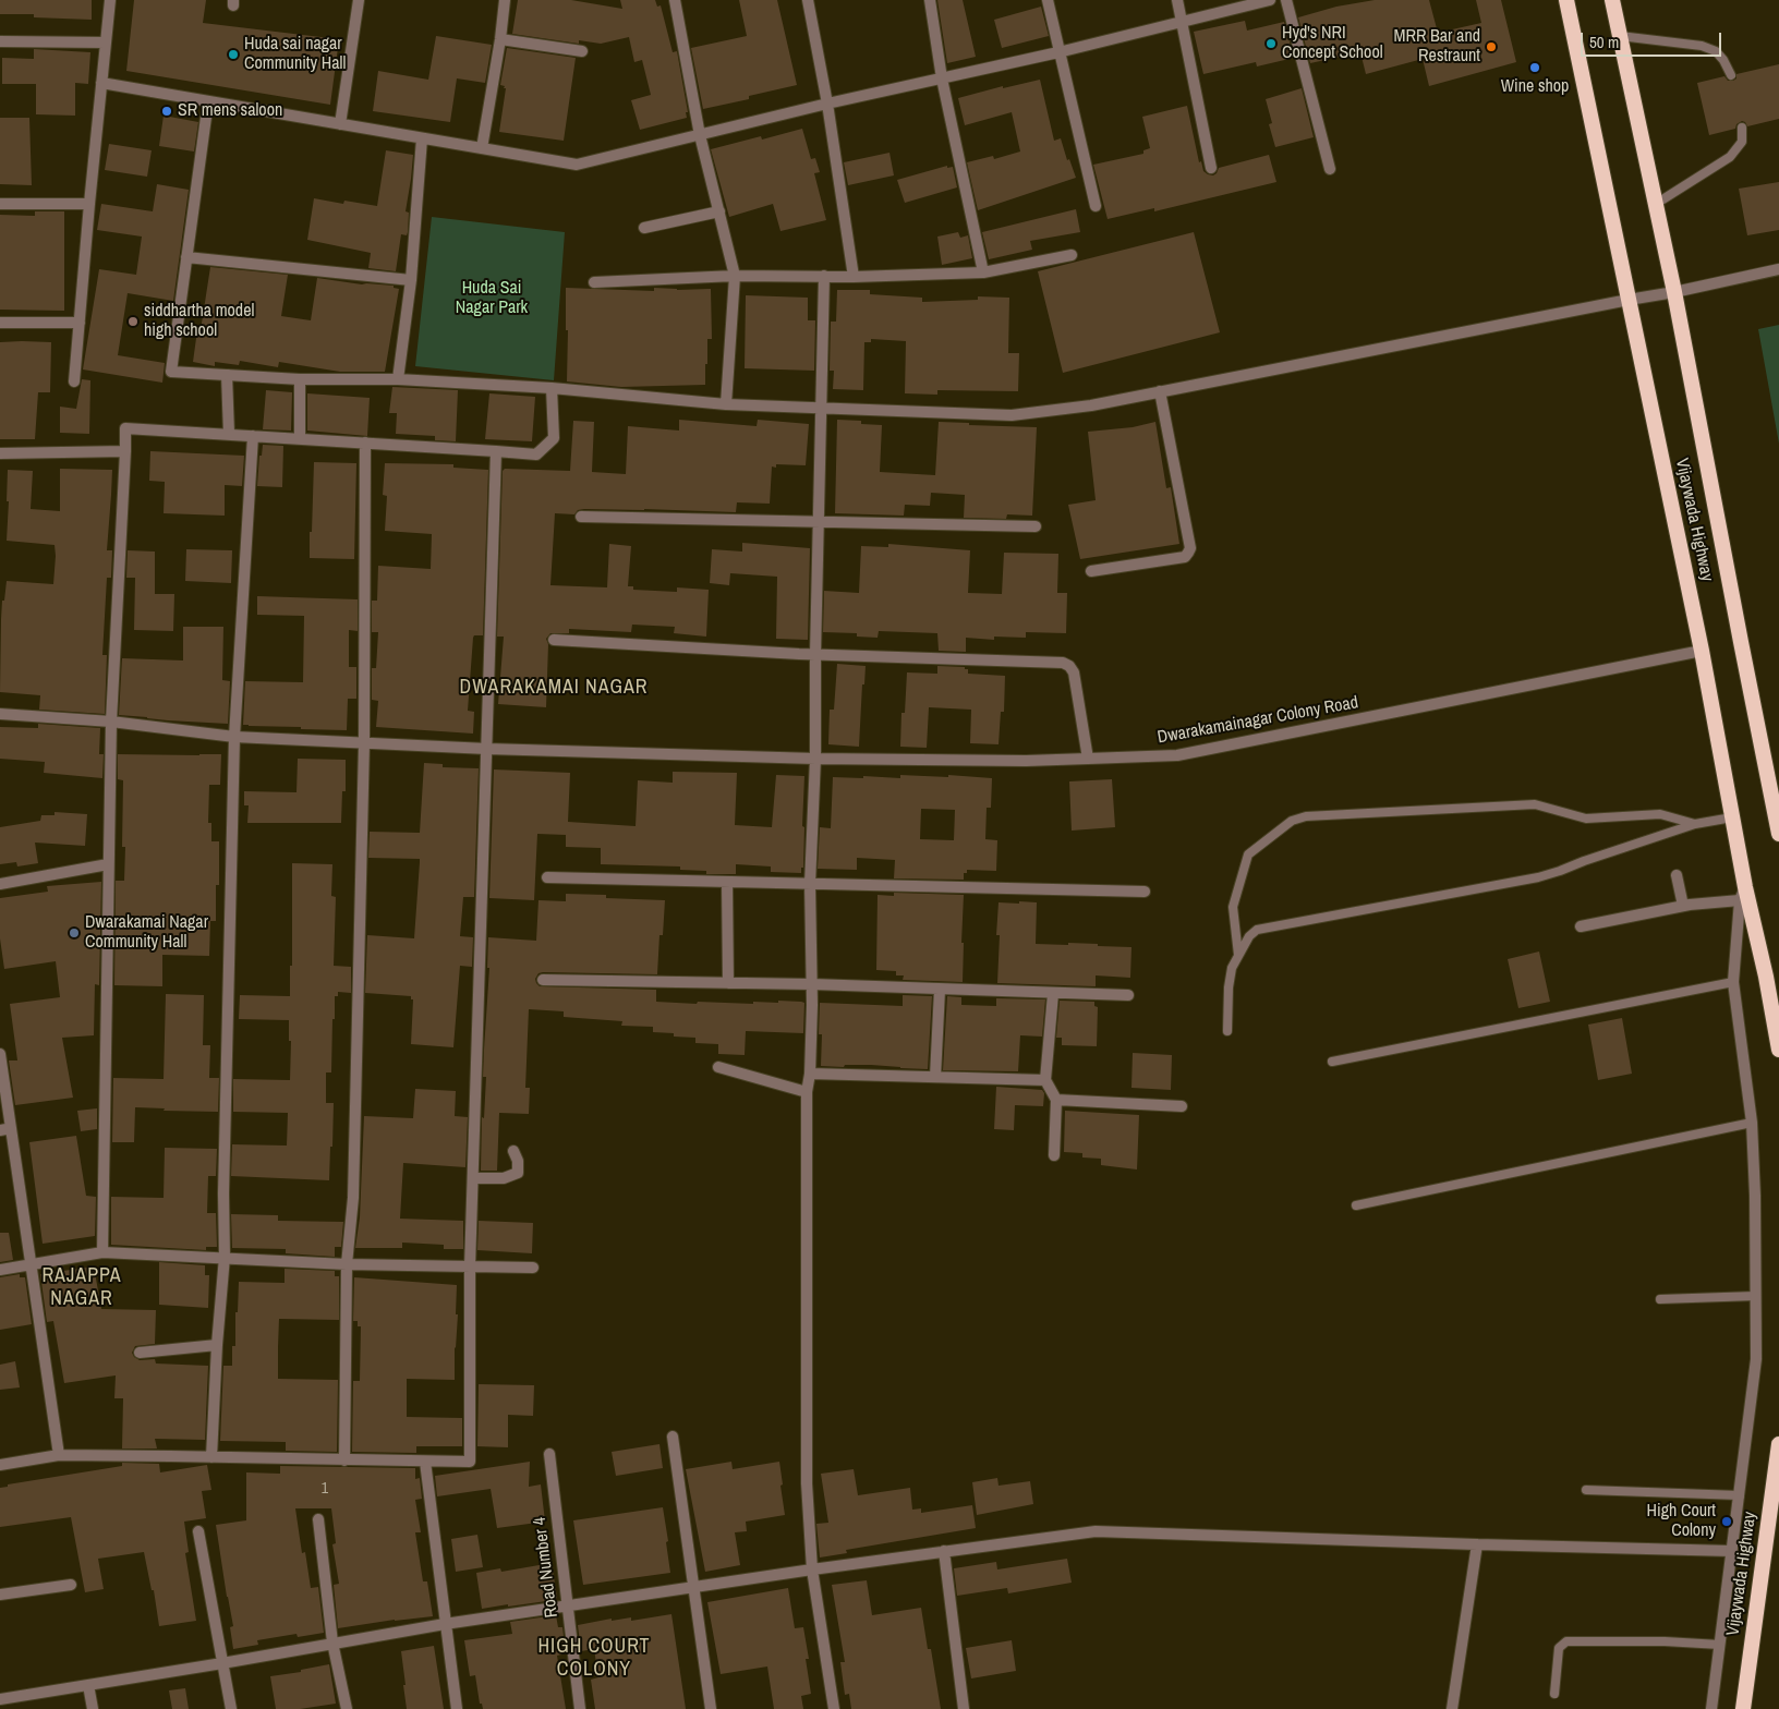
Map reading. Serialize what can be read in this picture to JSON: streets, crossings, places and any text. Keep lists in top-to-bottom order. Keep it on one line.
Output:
{"streets":{"highway":["Vijaywada Highway"],"street":["Dwarakamainagar Colony Road","Road Number 4"]},"crossings":[["Vijaywada Highway","Dwarakamainagar Colony Road"]],"districts":["DWARAKAMAI NAGAR","RAJAPPA NAGAR","HIGH COURT COLONY"],"parks":["Huda Sai Nagar Park"],"places":["Hyd's NRI Concept School","MRR Bar and Restraunt","Huda sai nagar Community Hall","Wine shop","SR mens saloon","siddhartha model high school","Dwarakamai Nagar Community Hall","High Court Colony"],"house_numbers":["1"],"scale_bar":"50 m"}
